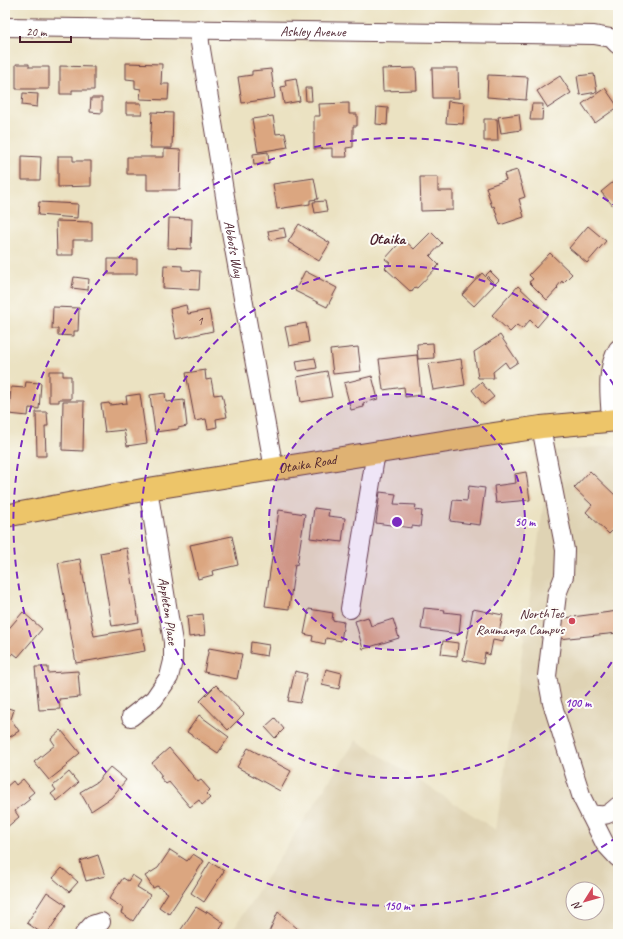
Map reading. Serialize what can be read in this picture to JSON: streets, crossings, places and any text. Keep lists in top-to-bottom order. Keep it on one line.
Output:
{"streets":{"highway":["Otaika Road"],"street":["Ashley Avenue","Abbots Way","Appleton Place"]},"crossings":[["Ashley Avenue","Abbots Way"],["Abbots Way","Otaika Road"],["Otaika Road","Appleton Place"]],"districts":["Otaika"],"places":["NorthTec Raumanga Campus"],"house_numbers":["1"],"scale_bar":"20 m","north":"bottom left","rings":["50 m","100 m","150 m"]}
